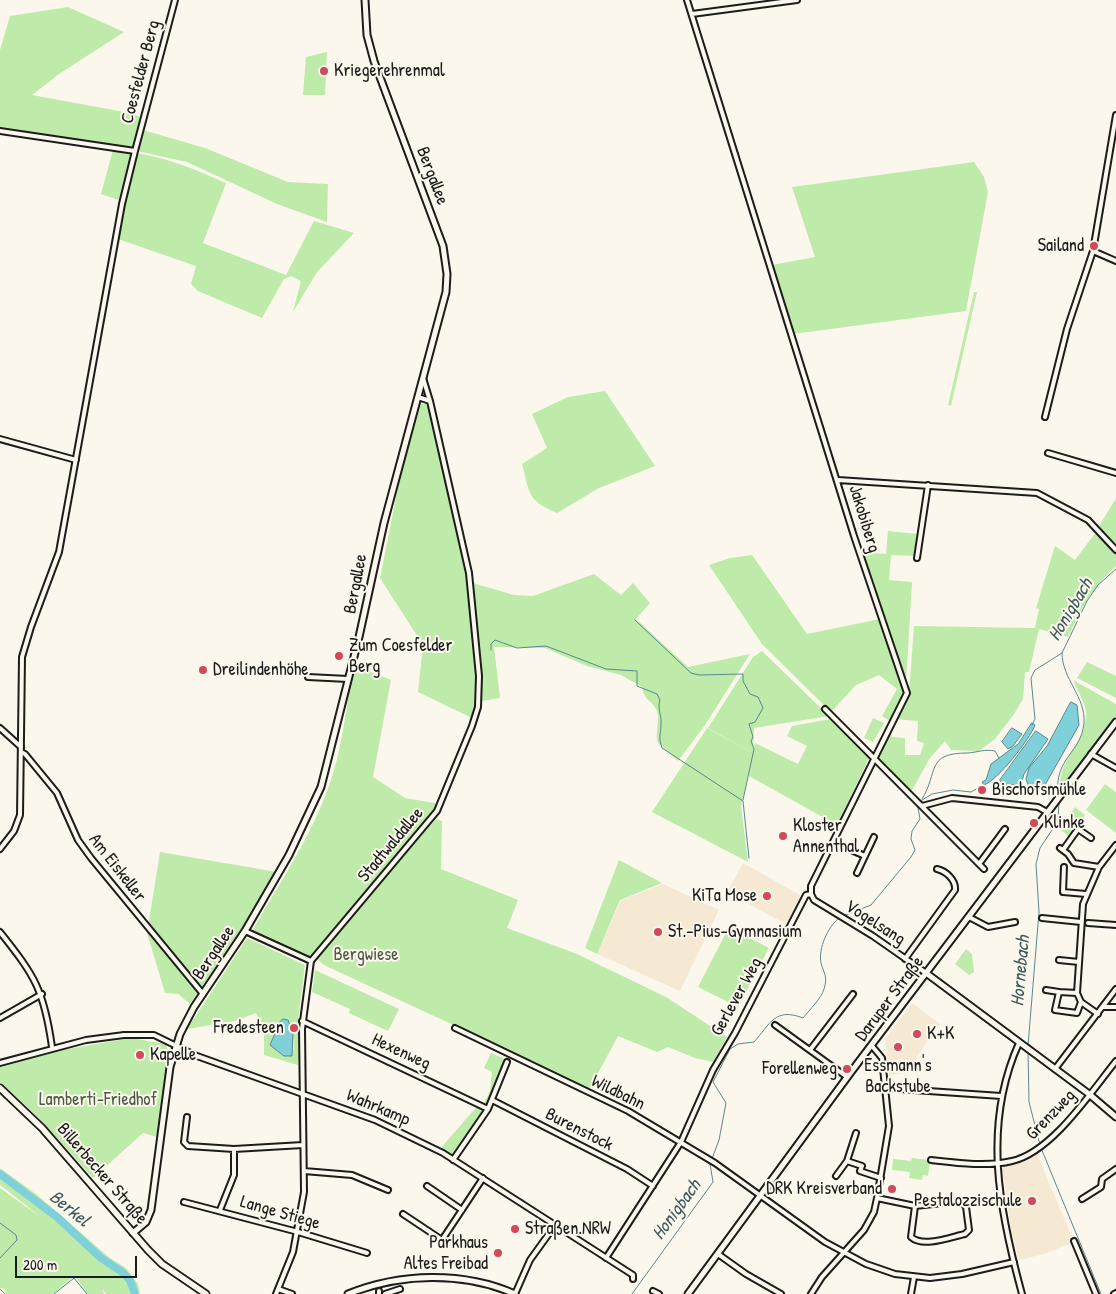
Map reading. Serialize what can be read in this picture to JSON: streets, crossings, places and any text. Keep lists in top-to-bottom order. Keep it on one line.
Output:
{"streets":{"main road":["Billerbecker Straße"],"street":["Coesfelder Berg","Bergallee","Jakobiberg","Stadtwaldallee","Am Eiskeller","Vogelsang","Gerlever Weg","Daruper Straße","Hexenweg","Wildbahn","Wahrkamp","Grenzweg","Burenstock","Lange Stiege"]},"crossings":[["Coesfelder Berg","Am Eiskeller"],["Bergallee","Stadtwaldallee"],["Bergallee","Am Eiskeller"],["Bergallee","Wahrkamp"],["Bergallee","Billerbecker Straße"],["Jakobiberg","Gerlever Weg"],["Vogelsang","Gerlever Weg"],["Vogelsang","Daruper Straße"],["Gerlever Weg","Wildbahn"],["Daruper Straße","Wildbahn"]],"water":["Honigbach","Hornebach","Berkel"],"parks":["Bergwiese","Lamberti-Friedhof"],"places":["Kriegerehrenmal","Sailand","Zum Coesfelder Berg","Dreilindenhöhe","Bischofsmühle","Klinke","Kloster Annenthal","KiTa Mose","St.-Pius-Gymnasium","Fredesteen","K+K","Essmann's Backstube","Kapelle","Forellenweg","DRK Kreisverband","Pestalozzischule","Straßen.NRW","Parkhaus Altes Freibad"],"scale_bar":"200 m"}
